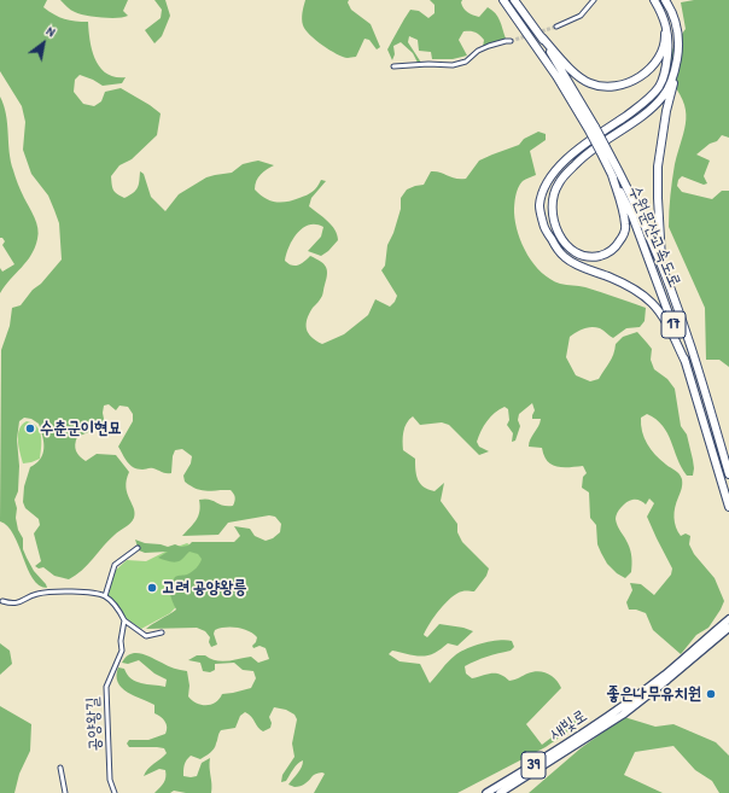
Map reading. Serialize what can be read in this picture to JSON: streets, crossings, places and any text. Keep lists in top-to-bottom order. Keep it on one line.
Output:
{"streets":{"highway":["수원문산고속도로","17","새빛로","39"],"street":["공양왕길"]},"places":["수춘군이현묘","고려 공양왕릉","좋은나무유치원"],"north":"top right"}
